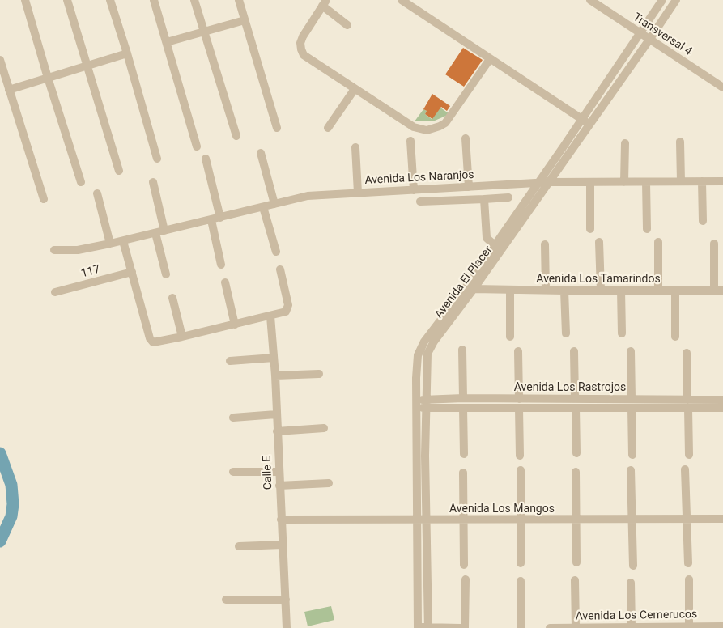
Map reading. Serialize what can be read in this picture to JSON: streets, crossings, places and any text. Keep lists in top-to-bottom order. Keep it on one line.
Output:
{"streets":{"street":["Transversal 4","Avenida Los Naranjos","117","Avenida Los Tamarindos","Avenida El Placer","Avenida Los Rastrojos","Calle E","Avenida Los Mangos","Avenida Los Cemerucos"]},"crossings":[["Transversal 4","Avenida El Placer"],["Avenida Los Naranjos","Avenida El Placer"],["Avenida Los Tamarindos","Avenida El Placer"],["Avenida El Placer","Avenida Los Rastrojos"],["Avenida El Placer","Avenida Los Mangos"],["Calle E","Avenida Los Mangos"]]}
